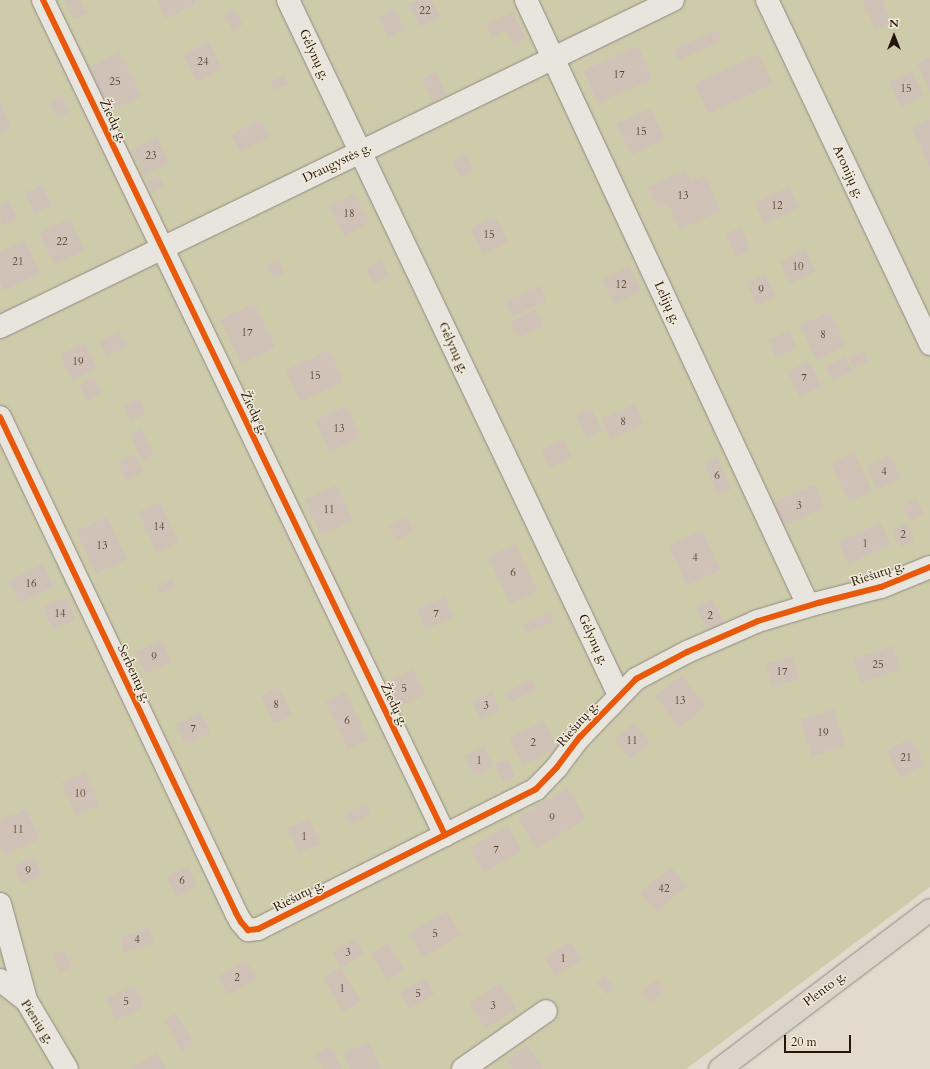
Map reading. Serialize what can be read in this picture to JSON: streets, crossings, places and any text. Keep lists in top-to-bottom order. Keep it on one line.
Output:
{"streets":{"highway":["Plento g."],"street":["Gėlynų g.","Žiedų g.","Draugystės g.","Aronijų g.","Lelijų g.","Riešutų g.","Serbentų g.","Pienių g."]},"crossings":[["Gėlynų g.","Draugystės g."],["Gėlynų g.","Riešutų g."],["Žiedų g.","Draugystės g."],["Žiedų g.","Riešutų g."],["Draugystės g.","Lelijų g."],["Lelijų g.","Riešutų g."],["Riešutų g.","Serbentų g."]],"house_numbers":["22","24","17","25","15","15","23","13","12","18","15","22","21","10","12","9","17","8","19","15","7","8","13","4","6","3","11","14","2","1","13","4","6","16","14","7","2","9","25","17","5","13","8","3","6","7","19","11","2","21","1","10","9","11","1","7","9","6","42","5","4","3","1","2","1","5","5","3"],"scale_bar":"20 m","north":"top"}
